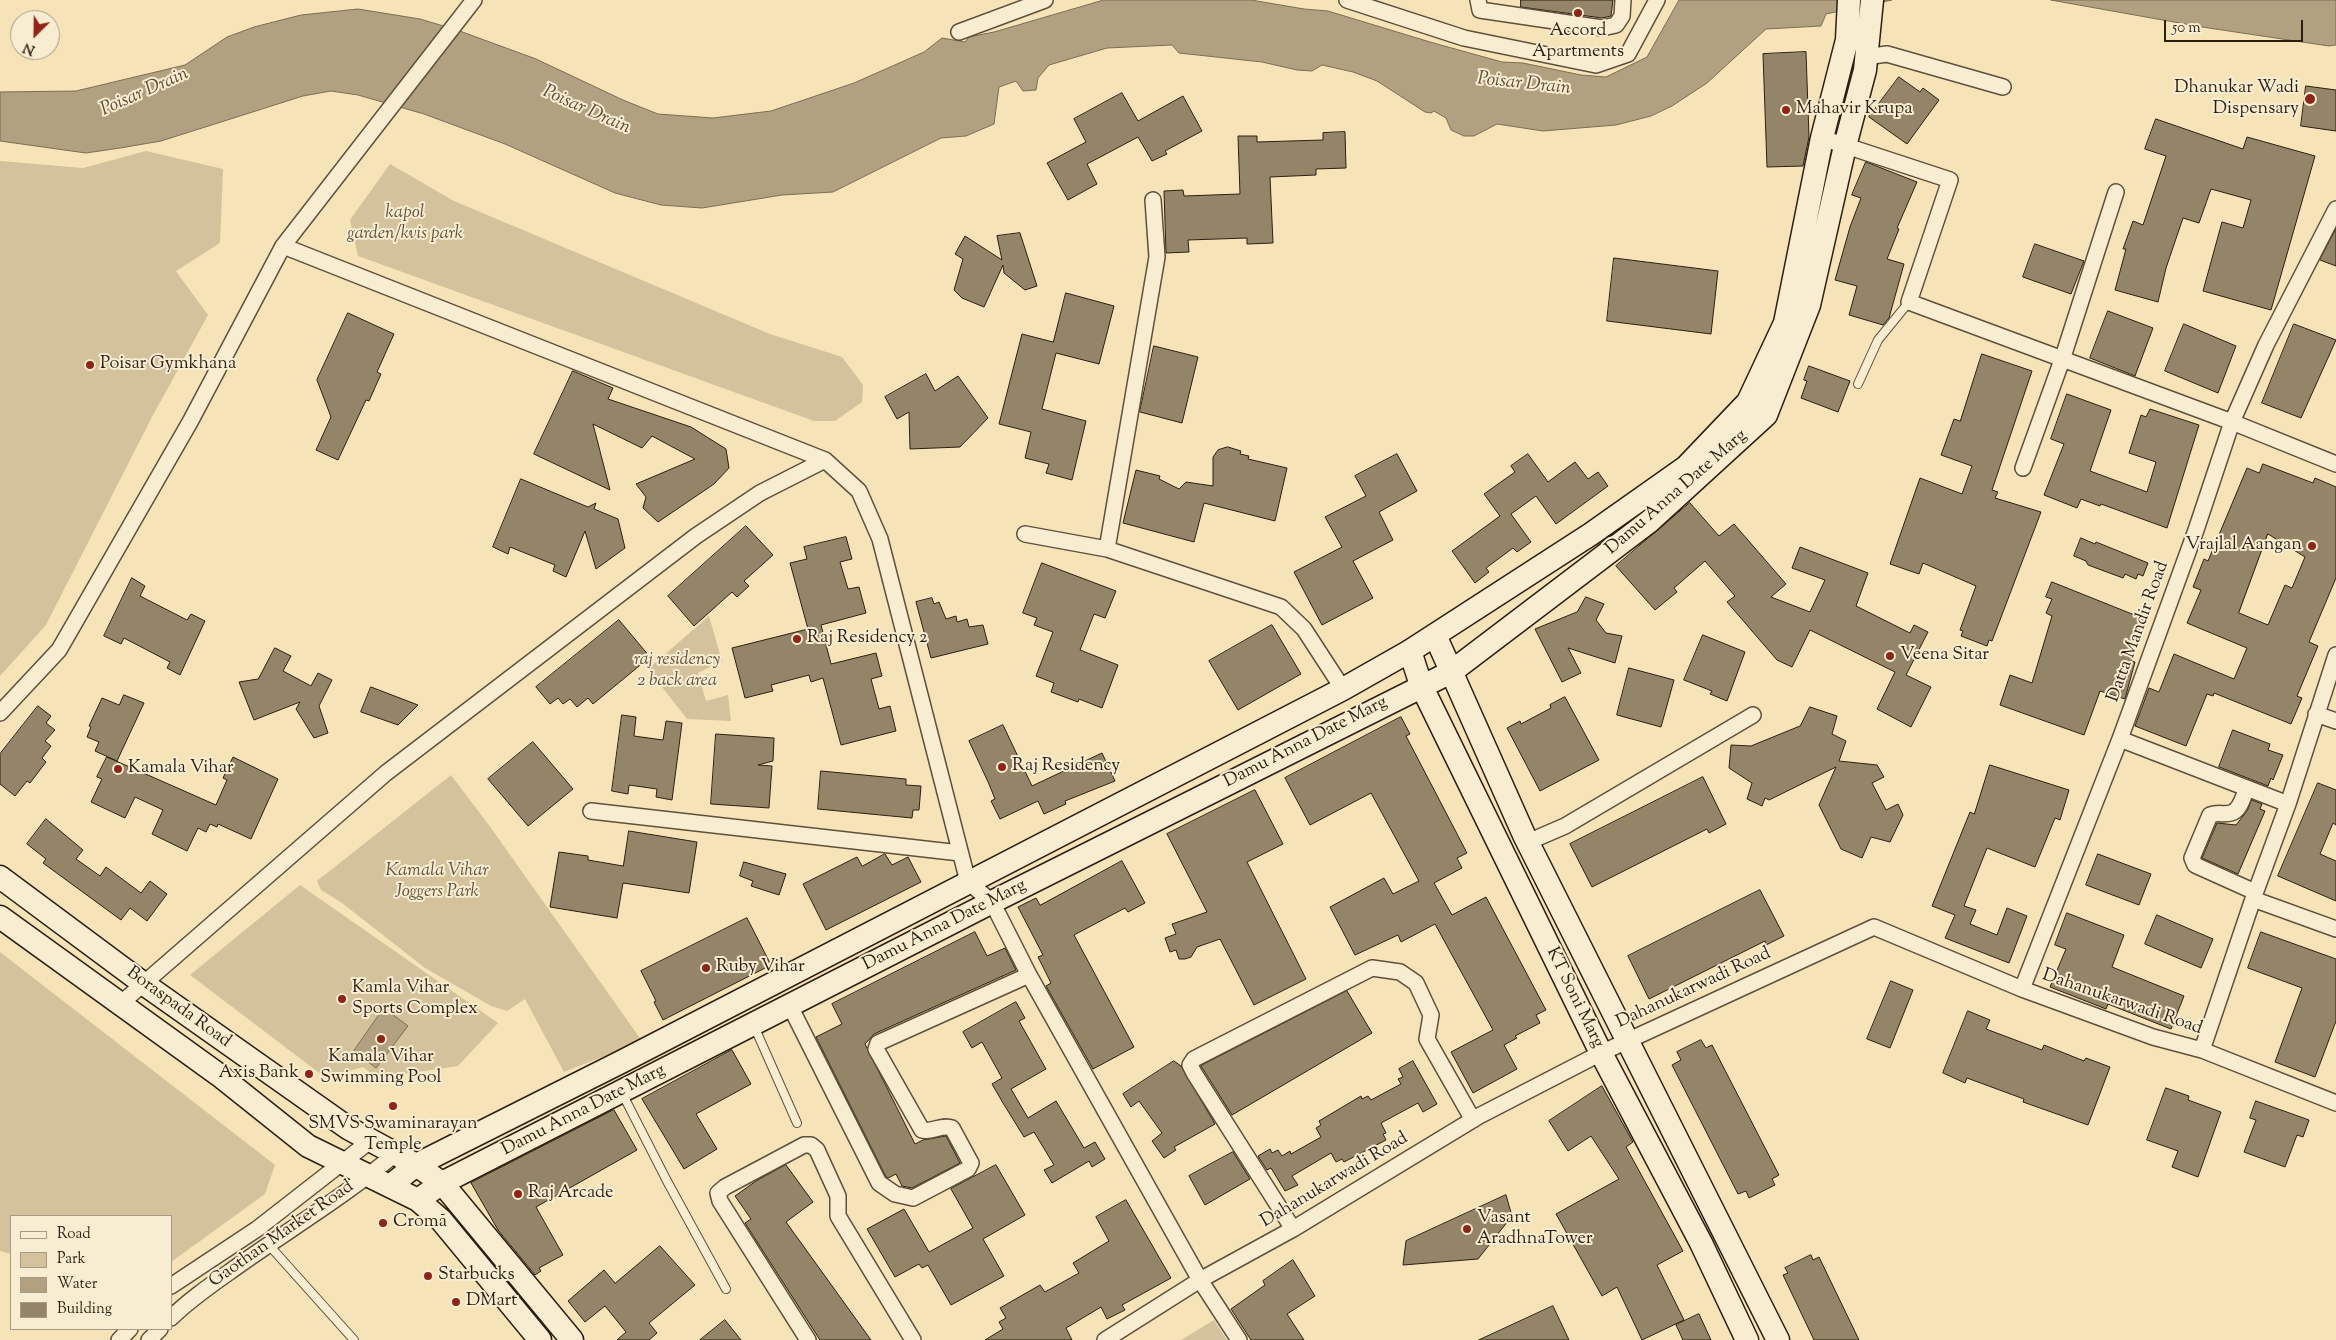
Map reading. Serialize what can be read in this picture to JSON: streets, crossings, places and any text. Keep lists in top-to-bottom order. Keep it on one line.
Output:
{"streets":{"street":["Damu Anna Date Marg","Datta Mandir Road","Dahanukarwadi Road","KT Soni Marg","Boraspada Road","Gaothan Market Road"]},"crossings":[["Damu Anna Date Marg","KT Soni Marg"],["Damu Anna Date Marg","Boraspada Road"],["Datta Mandir Road","Dahanukarwadi Road"],["Dahanukarwadi Road","KT Soni Marg"],["Boraspada Road","Gaothan Market Road"]],"water":["Poisar Drain"],"parks":["kapol garden/kvis park","raj residency 2 back area","Kamala Vihar Joggers Park"],"places":["Accord Apartments","Dhanukar Wadi Dispensary","Mahavir Krupa","Poisar Gymkhana","Vrajlal Aangan","Raj Residency 2","Veena Sitar","Raj Residency","Kamala Vihar","Ruby Vihar","Kamla Vihar Sports Complex","Kamala Vihar Swimming Pool","Axis Bank","SMVS Swaminarayan Temple","Raj Arcade","Cromā","Vasant AradhnaTower","Starbucks","DMart"],"legend":["Road","Park","Water","Building"],"scale_bar":"50 m","north":"bottom left"}
